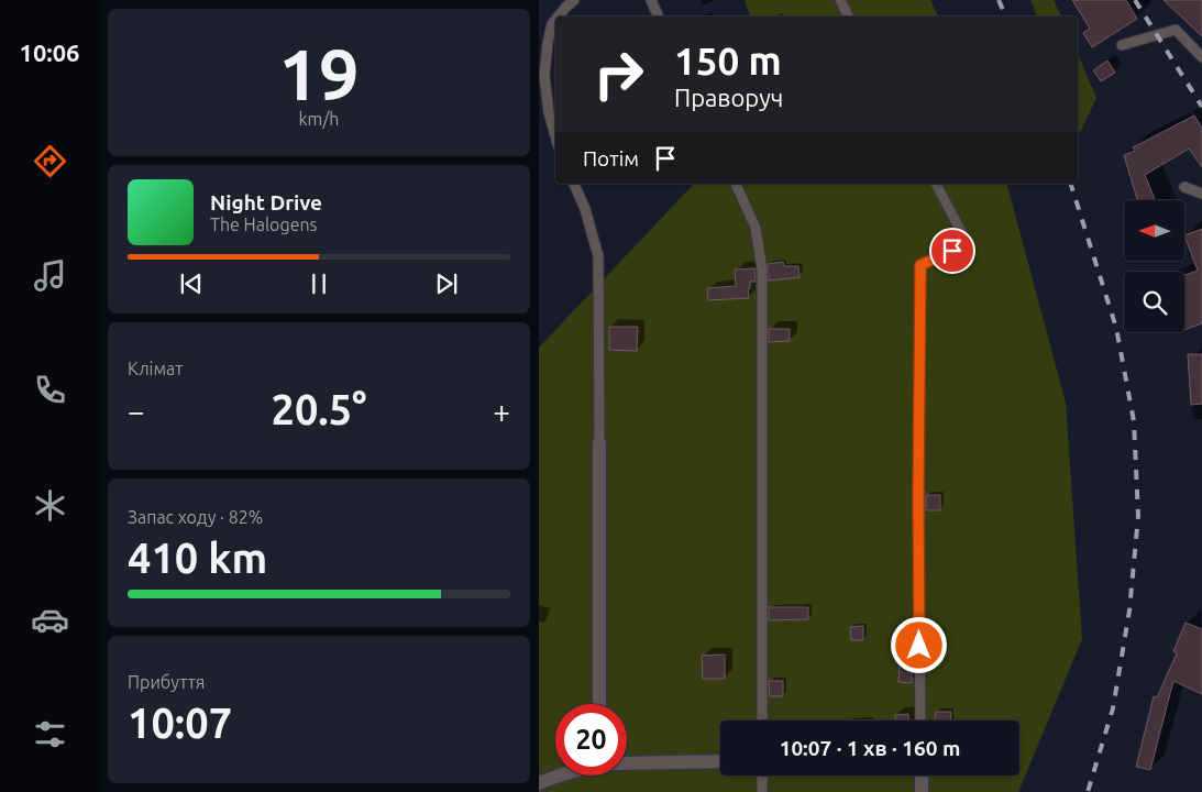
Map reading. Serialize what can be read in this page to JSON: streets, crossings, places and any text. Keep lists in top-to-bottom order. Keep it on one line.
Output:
{"north":"left","page":{"tabs":"10:06","tile":[["19","km/h"],"Клімат",["Запас ходу · 82%","410 km"],["Прибуття","10:07"]],"turn":["150 m","Праворуч"],"then":"Потім","song":["Night Drive","The Halogens"],"heat":["−","20.5°","+"],"limit":"20","trip":"10:07 · 1 хв · 160 m"}}
